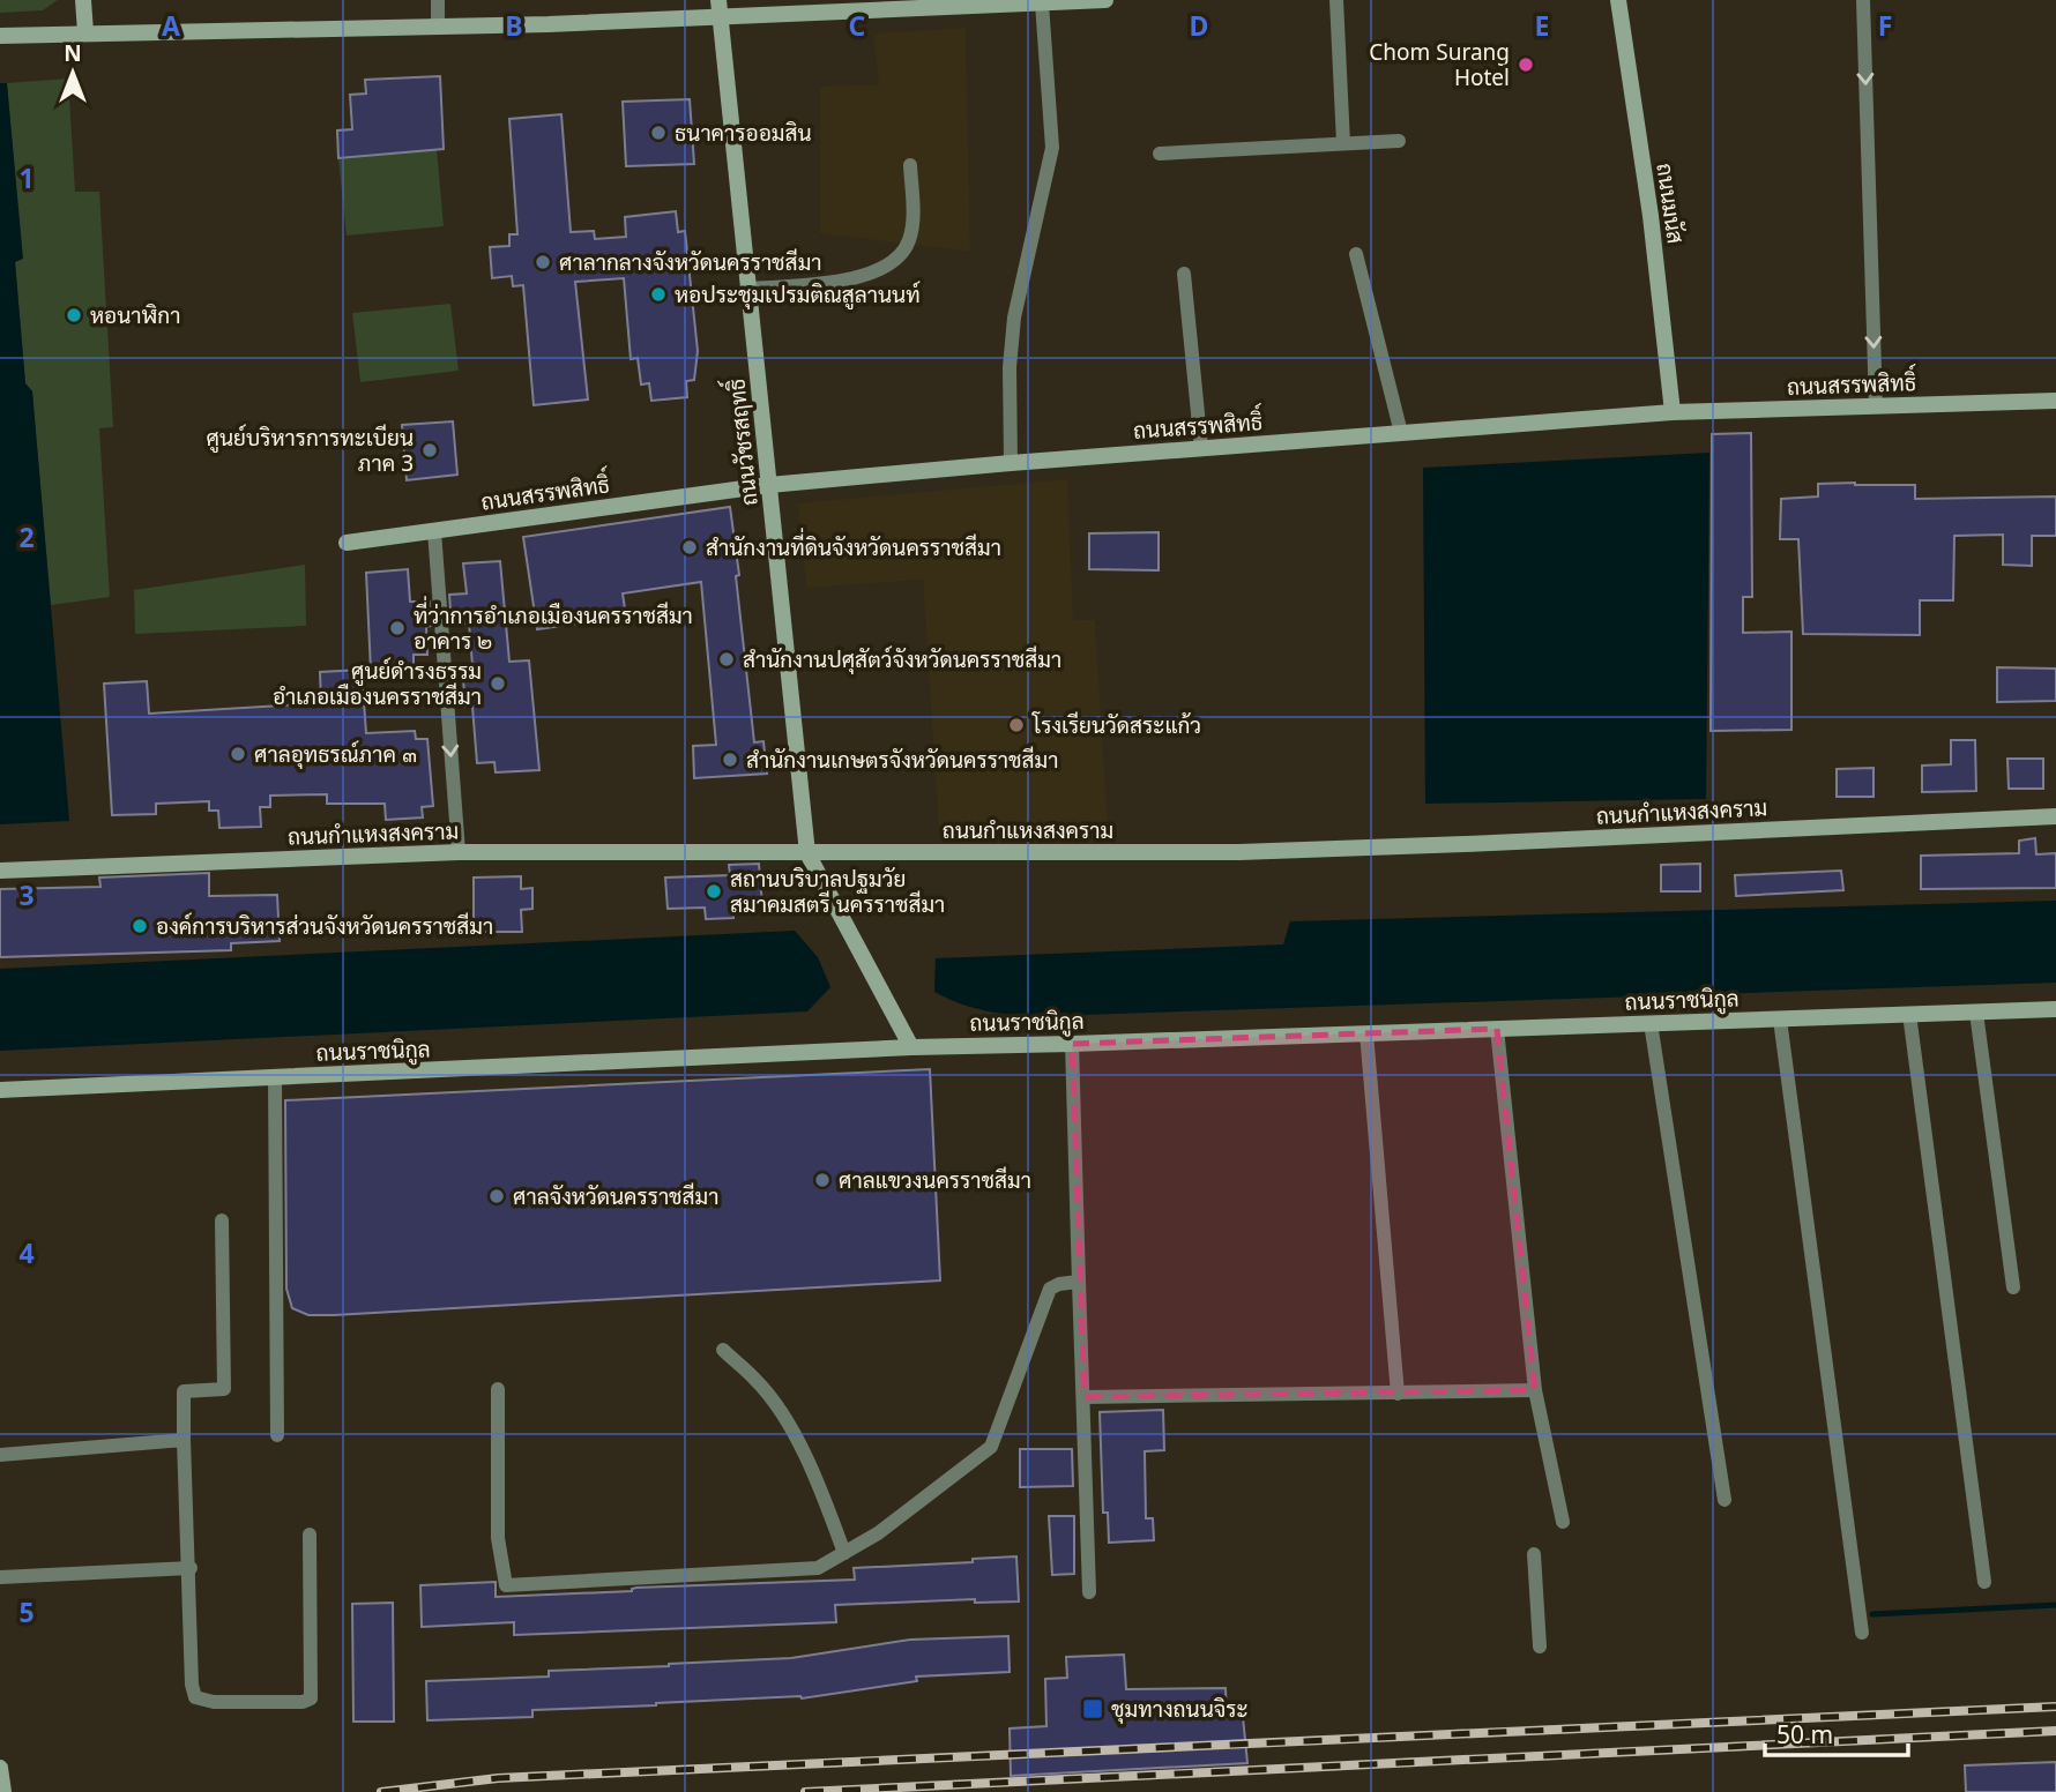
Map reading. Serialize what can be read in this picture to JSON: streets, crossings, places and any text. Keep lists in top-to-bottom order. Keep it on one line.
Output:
{"streets":{"street":["ถนนมนัส","ถนนสรรพสิทธิ์","ถนนวัชรสฤทธิ์","ถนนกำแหงสงคราม","ถนนราชนิกูล"]},"crossings":[["ถนนมนัส","ถนนสรรพสิทธิ์"],["ถนนสรรพสิทธิ์","ถนนวัชรสฤทธิ์"],["ถนนวัชรสฤทธิ์","ถนนกำแหงสงคราม"],["ถนนวัชรสฤทธิ์","ถนนราชนิกูล"]],"places":{"other":["Chom Surang Hotel","ธนาคารออมสิน","ศาลากลางจังหวัดนครราชสีมา","หอประชุมเปรมติณสูลานนท์","หอนาฬิกา","ศูนย์บริหารการทะเบียน ภาค 3","สำนักงานที่ดินจังหวัดนครราชสีมา","ที่ว่าการอำเภอเมืองนครราชสีมา อาคาร ๒","สำนักงานปศุสัตว์จังหวัดนครราชสีมา","ศูนย์ดำรงธรรม อำเภอเมืองนครราชสีมา","โรงเรียนวัดสระแก้ว","ศาลอุทธรณ์ภาค ๓","สำนักงานเกษตรจังหวัดนครราชสีมา","สถานบริบาลปฐมวัย สมาคมสตรี นครราชสีมา","องค์การบริหารส่วนจังหวัดนครราชสีมา","ศาลแขวงนครราชสีมา","ศาลจังหวัดนครราชสีมา"],"transit":["ชุมทางถนนจิระ"]},"scale_bar":"50 m","north":"top","grid":{"columns":["A","B","C","D","E","F"],"rows":["1","2","3","4","5"]}}
